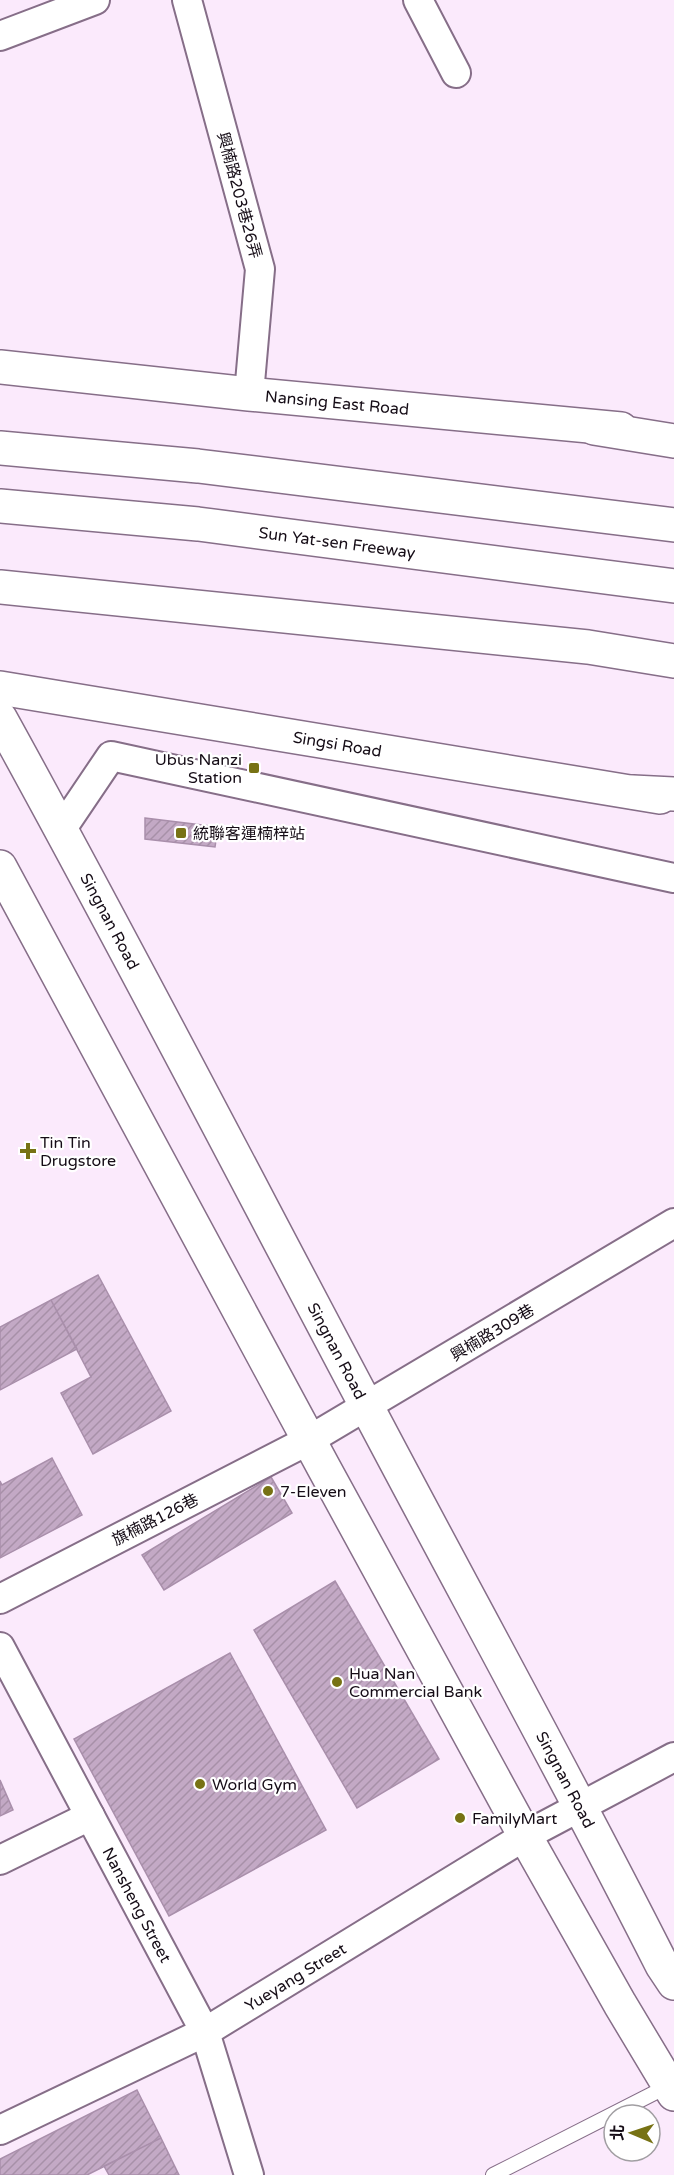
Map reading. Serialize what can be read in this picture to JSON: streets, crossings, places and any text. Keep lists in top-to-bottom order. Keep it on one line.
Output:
{"streets":{"main road":["Nansing East Road","Sun Yat-sen Freeway","Singsi Road","Singnan Road"],"street":["興楠路203巷26弄","興楠路309巷","旗楠路126巷","Nansheng Street","Yueyang Street"]},"crossings":[["興楠路203巷26弄","Nansing East Road"],["Singnan Road","興楠路309巷"],["Singnan Road","Yueyang Street"],["興楠路309巷","旗楠路126巷"],["Nansheng Street","Yueyang Street"]],"places":{"transit":["Ubus Nanzi Station","統聯客運楠梓站"],"health":["Tin Tin Drugstore"],"other":["7-Eleven","Hua Nan Commercial Bank","World Gym","FamilyMart"]},"north":"left"}
